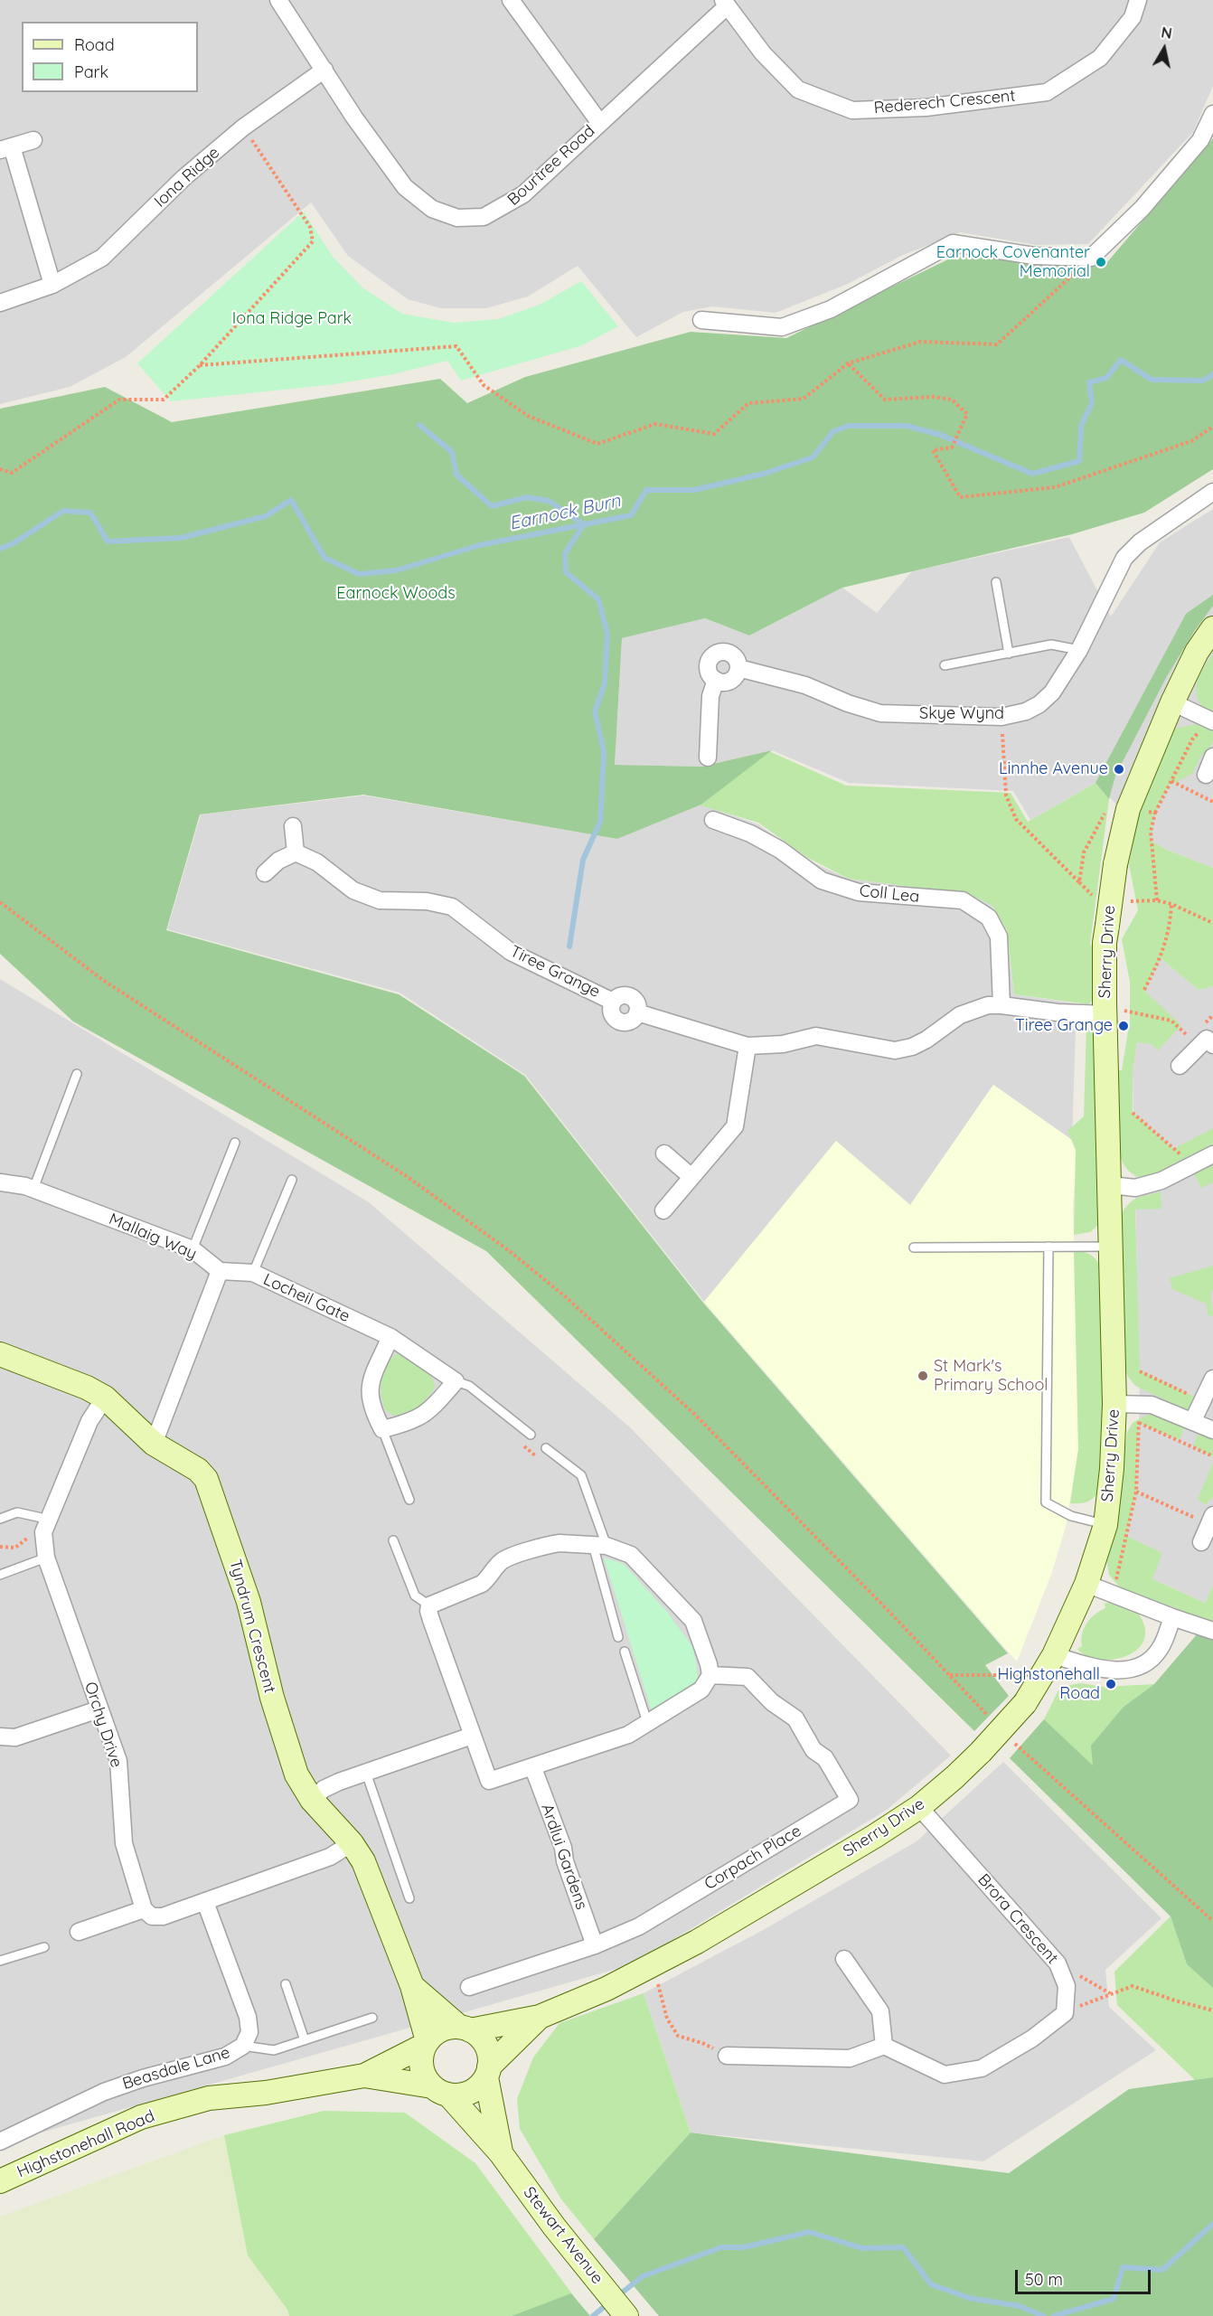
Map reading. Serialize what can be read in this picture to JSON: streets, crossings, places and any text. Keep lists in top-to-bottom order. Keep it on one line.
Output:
{"streets":{"street":["Rederech Crescent","Bourtree Road","Iona Ridge","Skye Wynd","Coll Lea","Sherry Drive","Tiree Grange","Mallaig Way","Locheil Gate","Tyndrum Crescent","Orchy Drive","Ardlui Gardens","Corpach Place","Brora Crescent","Beasdale Lane","Highstonehall Road","Stewart Avenue"]},"crossings":[["Rederech Crescent","Bourtree Road"],["Bourtree Road","Iona Ridge"],["Coll Lea","Tiree Grange"],["Sherry Drive","Tiree Grange"],["Sherry Drive","Tyndrum Crescent"],["Sherry Drive","Brora Crescent"],["Sherry Drive","Highstonehall Road"],["Sherry Drive","Stewart Avenue"],["Mallaig Way","Locheil Gate"],["Tyndrum Crescent","Orchy Drive"],["Tyndrum Crescent","Highstonehall Road"],["Tyndrum Crescent","Stewart Avenue"],["Ardlui Gardens","Corpach Place"],["Highstonehall Road","Stewart Avenue"]],"water":["Earnock Burn"],"parks":["Iona Ridge Park","Earnock Woods"],"places":["Earnock Covenanter Memorial","Linnhe Avenue","Tiree Grange","St Mark's Primary School","Highstonehall Road"],"legend":["Road","Park"],"scale_bar":"50 m","north":"top"}
